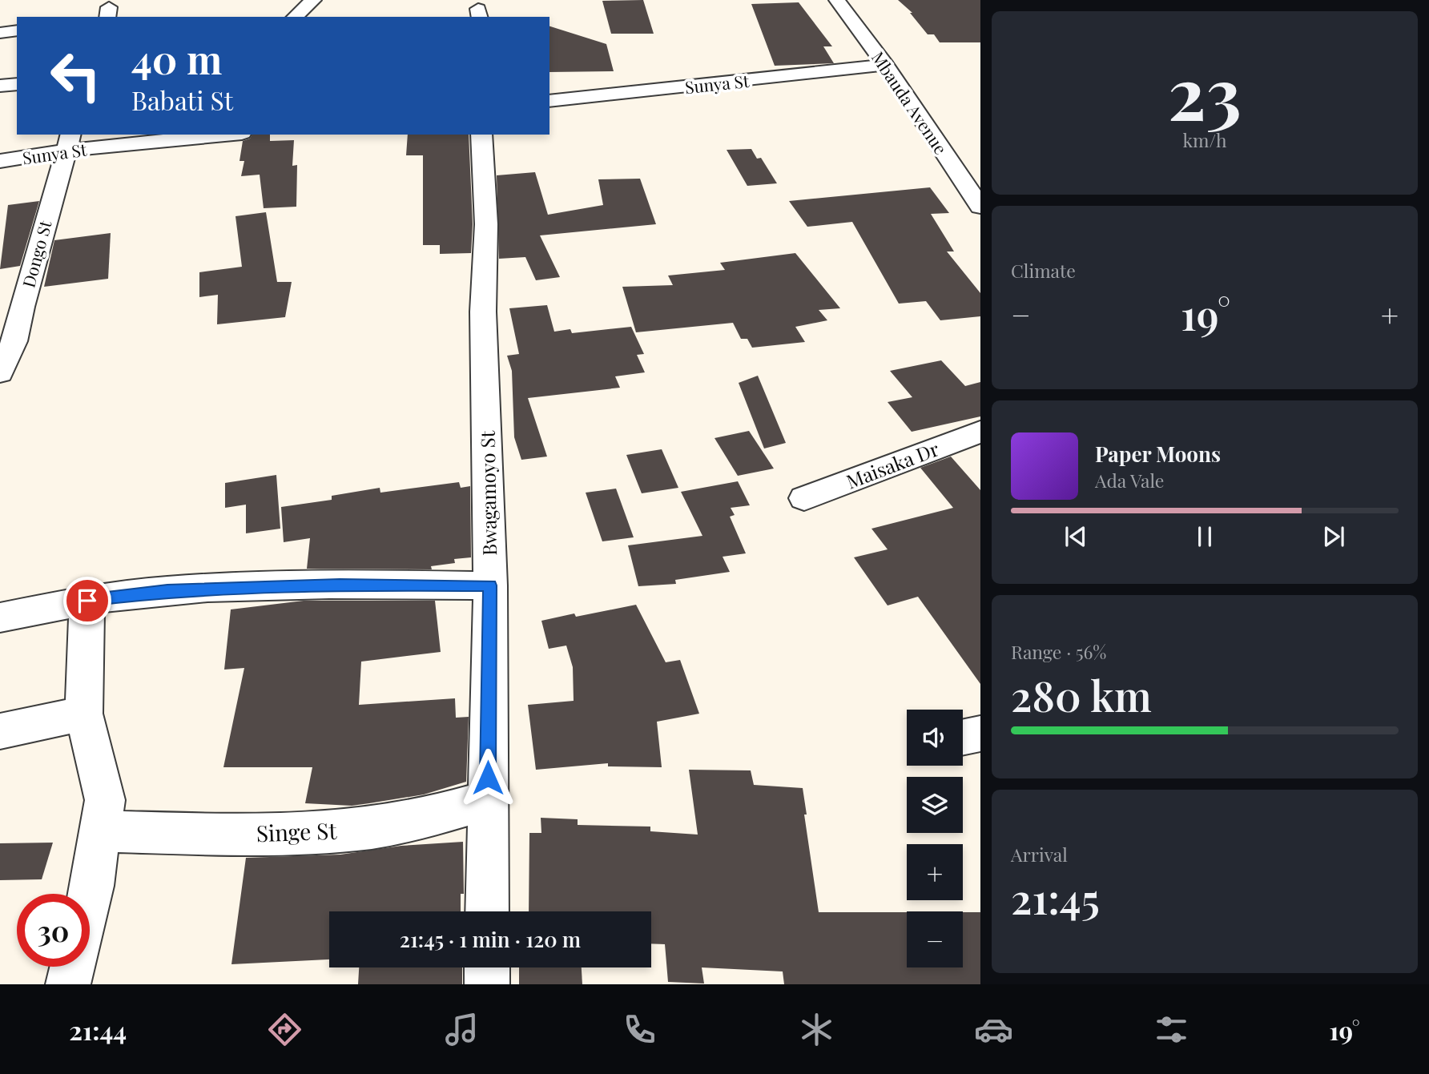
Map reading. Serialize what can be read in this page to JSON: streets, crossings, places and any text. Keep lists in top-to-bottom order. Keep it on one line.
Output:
{"streets":{"street":["Sunya St","Mbauda Avenue","Dongo St","Maisaka Dr","Bwagamoyo St","Singe St"]},"crossings":[["Sunya St","Mbauda Avenue"],["Sunya St","Dongo St"],["Bwagamoyo St","Singe St"]],"page":{"tile":[["23","km/h"],"Climate",["Range · 56%","280 km"],["Arrival","21:45"]],"turn":["40 m","Babati St"],"heat":["−","19°","+"],"song":["Paper Moons","Ada Vale"],"map_buttons":["+","−"],"limit":"30","trip":"21:45 · 1 min · 120 m","tabs":["21:44","19°"]}}
